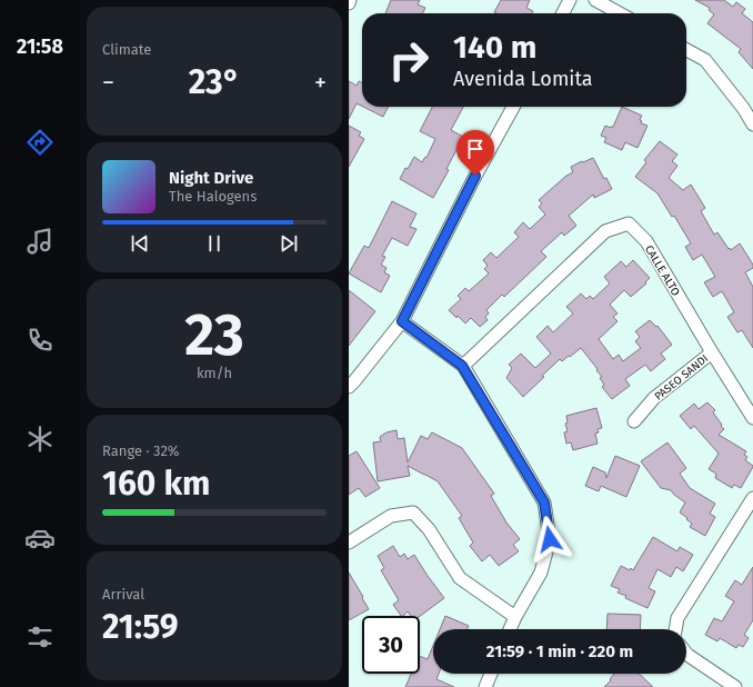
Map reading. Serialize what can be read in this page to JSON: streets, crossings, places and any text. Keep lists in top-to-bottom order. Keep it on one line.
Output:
{"streets":{"street":["CALLE ALTO","PASEO SANDI"]},"crossings":[["CALLE ALTO","PASEO SANDI"]],"page":{"tabs":"21:58","tile":["Climate",["23","km/h"],["Range · 32%","160 km"],["Arrival","21:59"]],"turn":["140 m","Avenida Lomita"],"heat":["−","23°","+"],"song":["Night Drive","The Halogens"],"limit":"30","trip":"21:59 · 1 min · 220 m"}}
